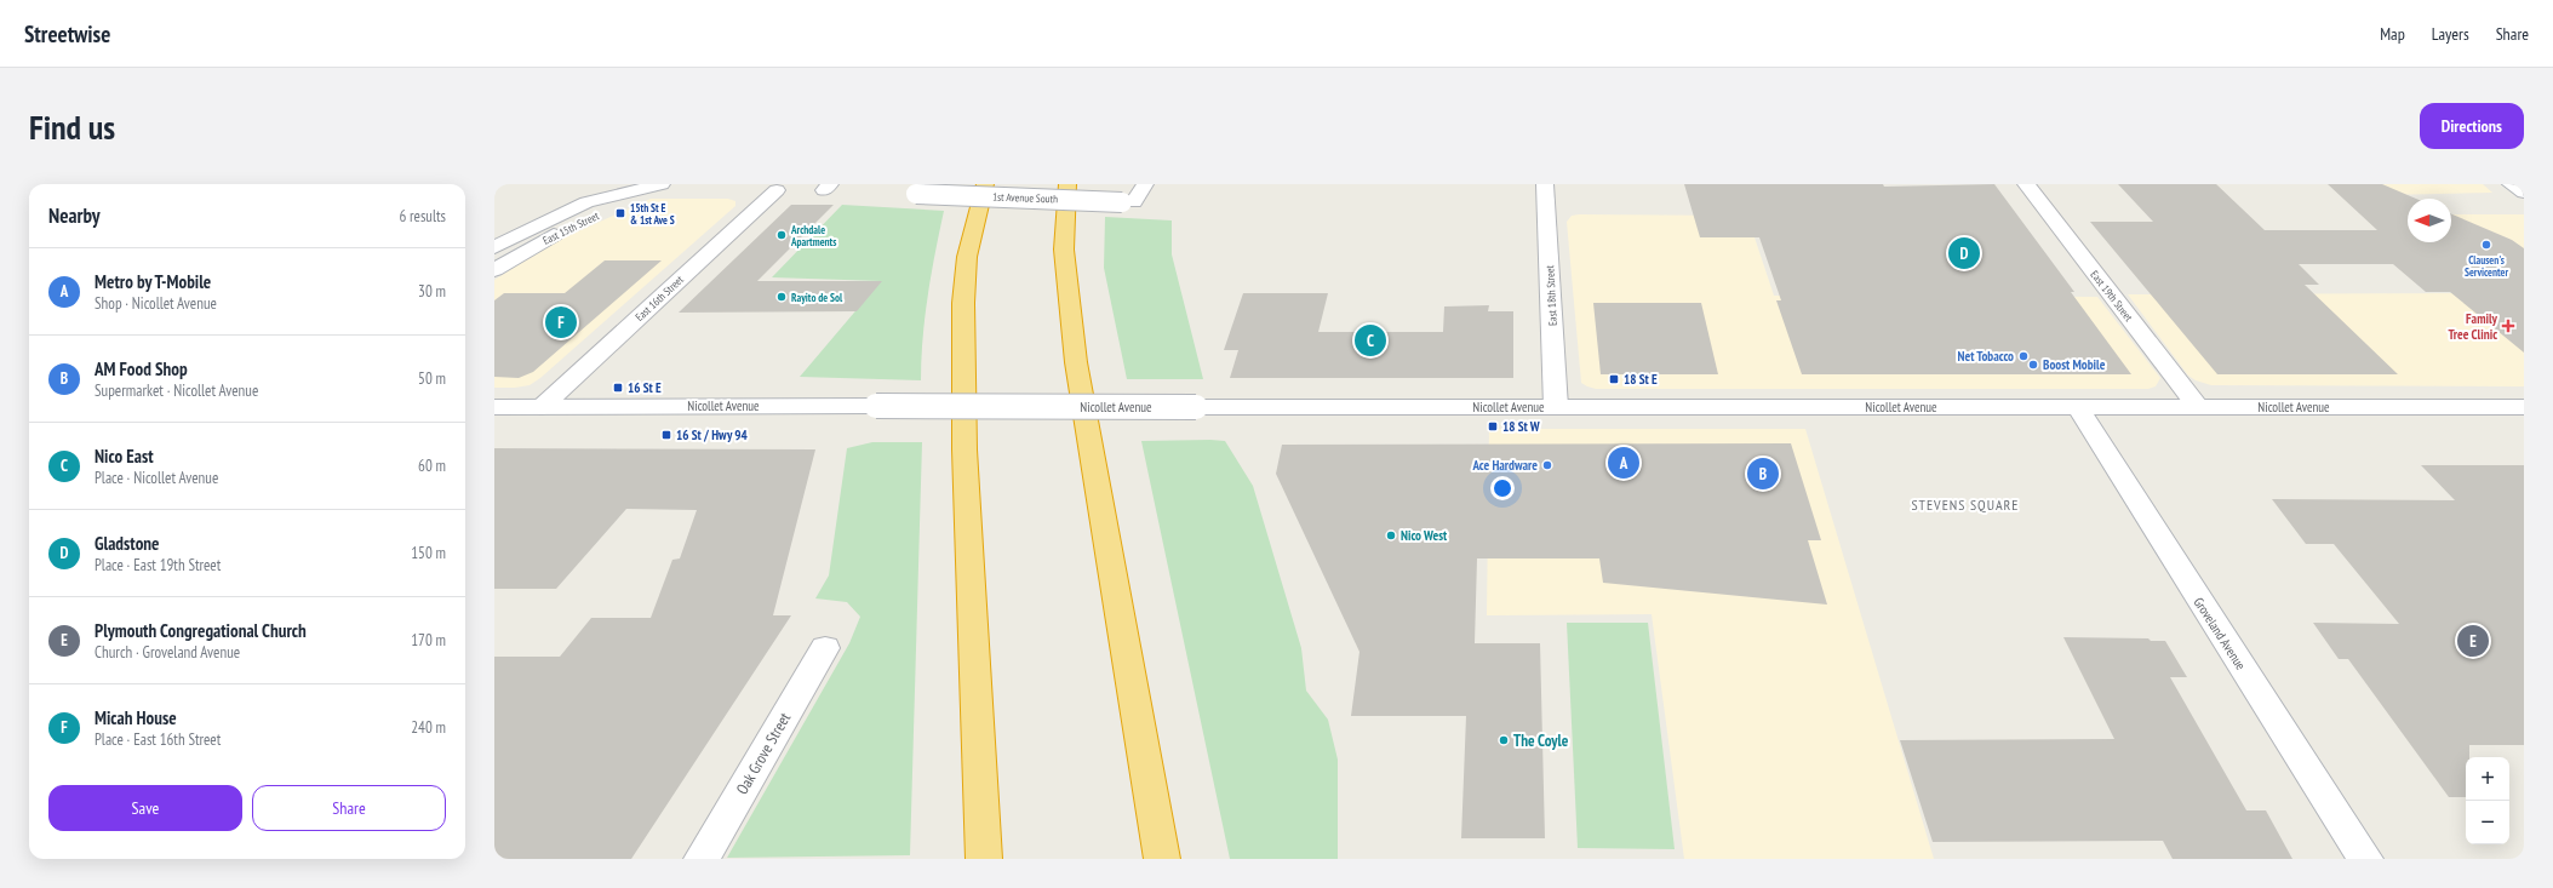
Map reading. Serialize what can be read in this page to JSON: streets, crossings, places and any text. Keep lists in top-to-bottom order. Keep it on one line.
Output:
{"streets":{"street":["1st Avenue South","East 15th Street","East 18th Street","East 19th Street","East 16th Street","Nicollet Avenue","Groveland Avenue","Oak Grove Street"]},"crossings":[["East 18th Street","Nicollet Avenue"],["East 19th Street","Nicollet Avenue"],["East 16th Street","Nicollet Avenue"],["Nicollet Avenue","Groveland Avenue"]],"districts":["STEVENS SQUARE"],"places":{"transit":["15th St E & 1st Ave S","18 St E","16 St E","18 St W","16 St / Hwy 94"],"other":["Archdale Apartments","Clausen's Servicenter","Rayito de Sol","Net Tobacco","Boost Mobile","Ace Hardware","Nico West","The Coyle"],"health":["Family Tree Clinic"]},"north":"left","page":{"header":"Streetwise","nav":["Map","Layers","Share"],"buttons":["Directions",["Save","Share"]],"title":"Find us","heading":["Nearby","6 results"],"pins":["D","F","C","A","B","E"],"list":[{"mark":"A","name":"Metro by T-Mobile","note":"Shop · Nicollet Avenue","value":"30 m"},{"mark":"B","name":"AM Food Shop","note":"Supermarket · Nicollet Avenue","value":"50 m"},{"mark":"C","name":"Nico East","note":"Place · Nicollet Avenue","value":"60 m"},{"mark":"D","name":"Gladstone","note":"Place · East 19th Street","value":"150 m"},{"mark":"E","name":"Plymouth Congregational Church","note":"Church · Groveland Avenue","value":"170 m"},{"mark":"F","name":"Micah House","note":"Place · East 16th Street","value":"240 m"}],"map_buttons":["+","−"]}}
